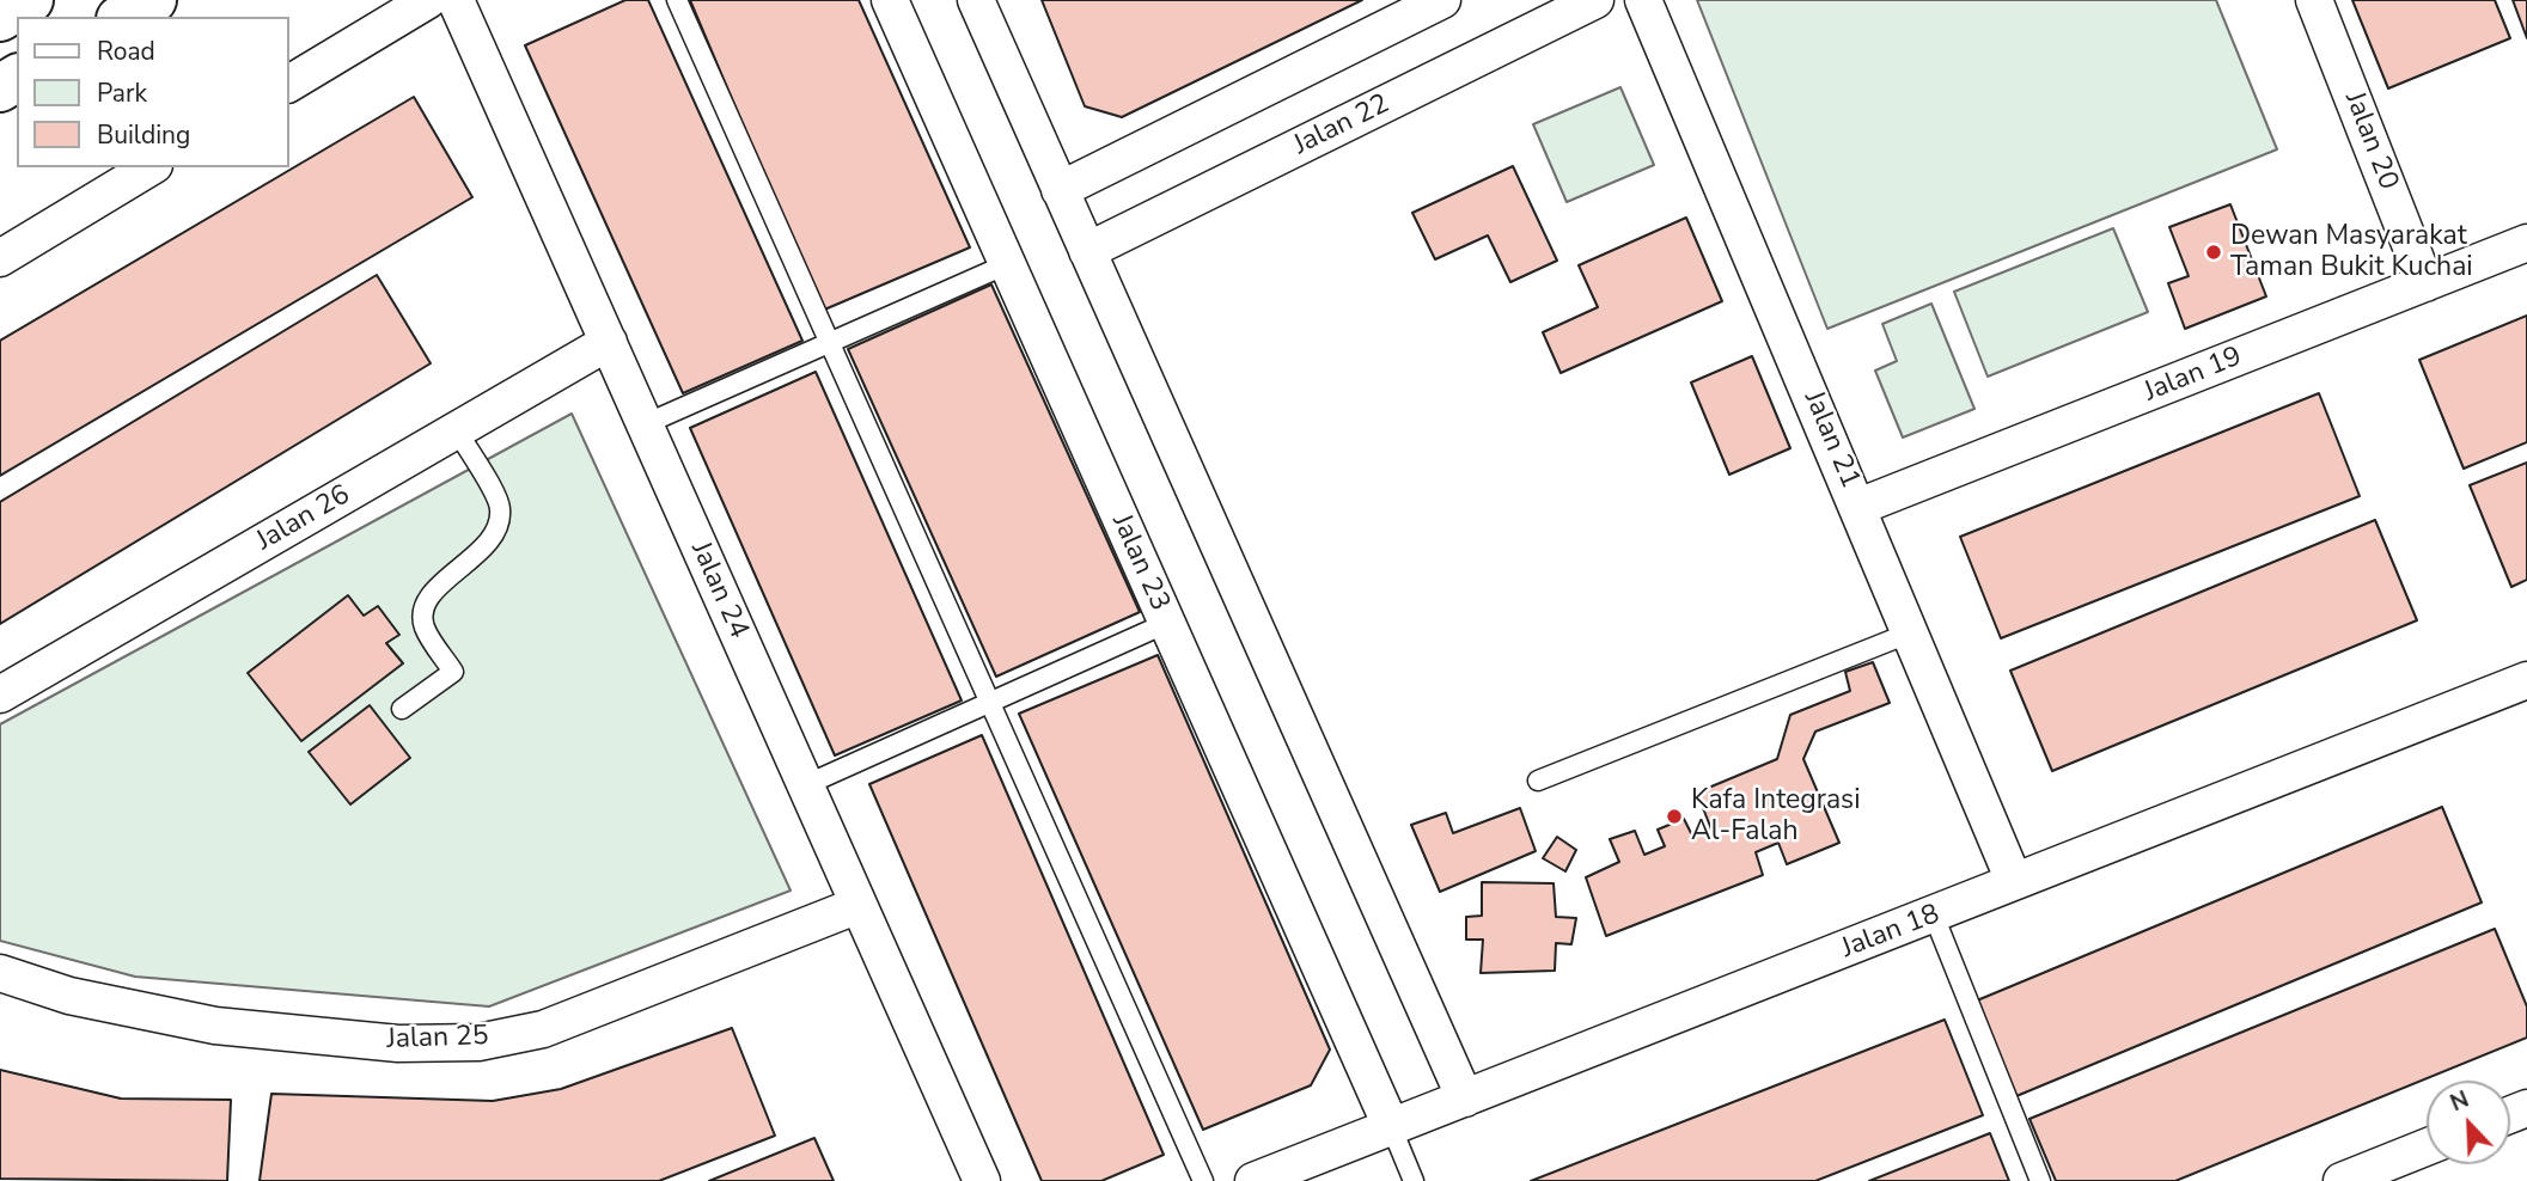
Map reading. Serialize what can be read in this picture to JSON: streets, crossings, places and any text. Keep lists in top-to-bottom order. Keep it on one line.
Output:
{"streets":{"street":["Jalan 22","Jalan 20","Jalan 19","Jalan 21","Jalan 26","Jalan 23","Jalan 24","Jalan 18","Jalan 25"]},"crossings":[["Jalan 20","Jalan 19"],["Jalan 19","Jalan 21"],["Jalan 21","Jalan 18"],["Jalan 26","Jalan 24"],["Jalan 23","Jalan 18"],["Jalan 24","Jalan 25"]],"places":["Dewan Masyarakat Taman Bukit Kuchai","Kafa Integrasi Al-Falah"],"legend":["Road","Park","Building"],"north":"top left"}
